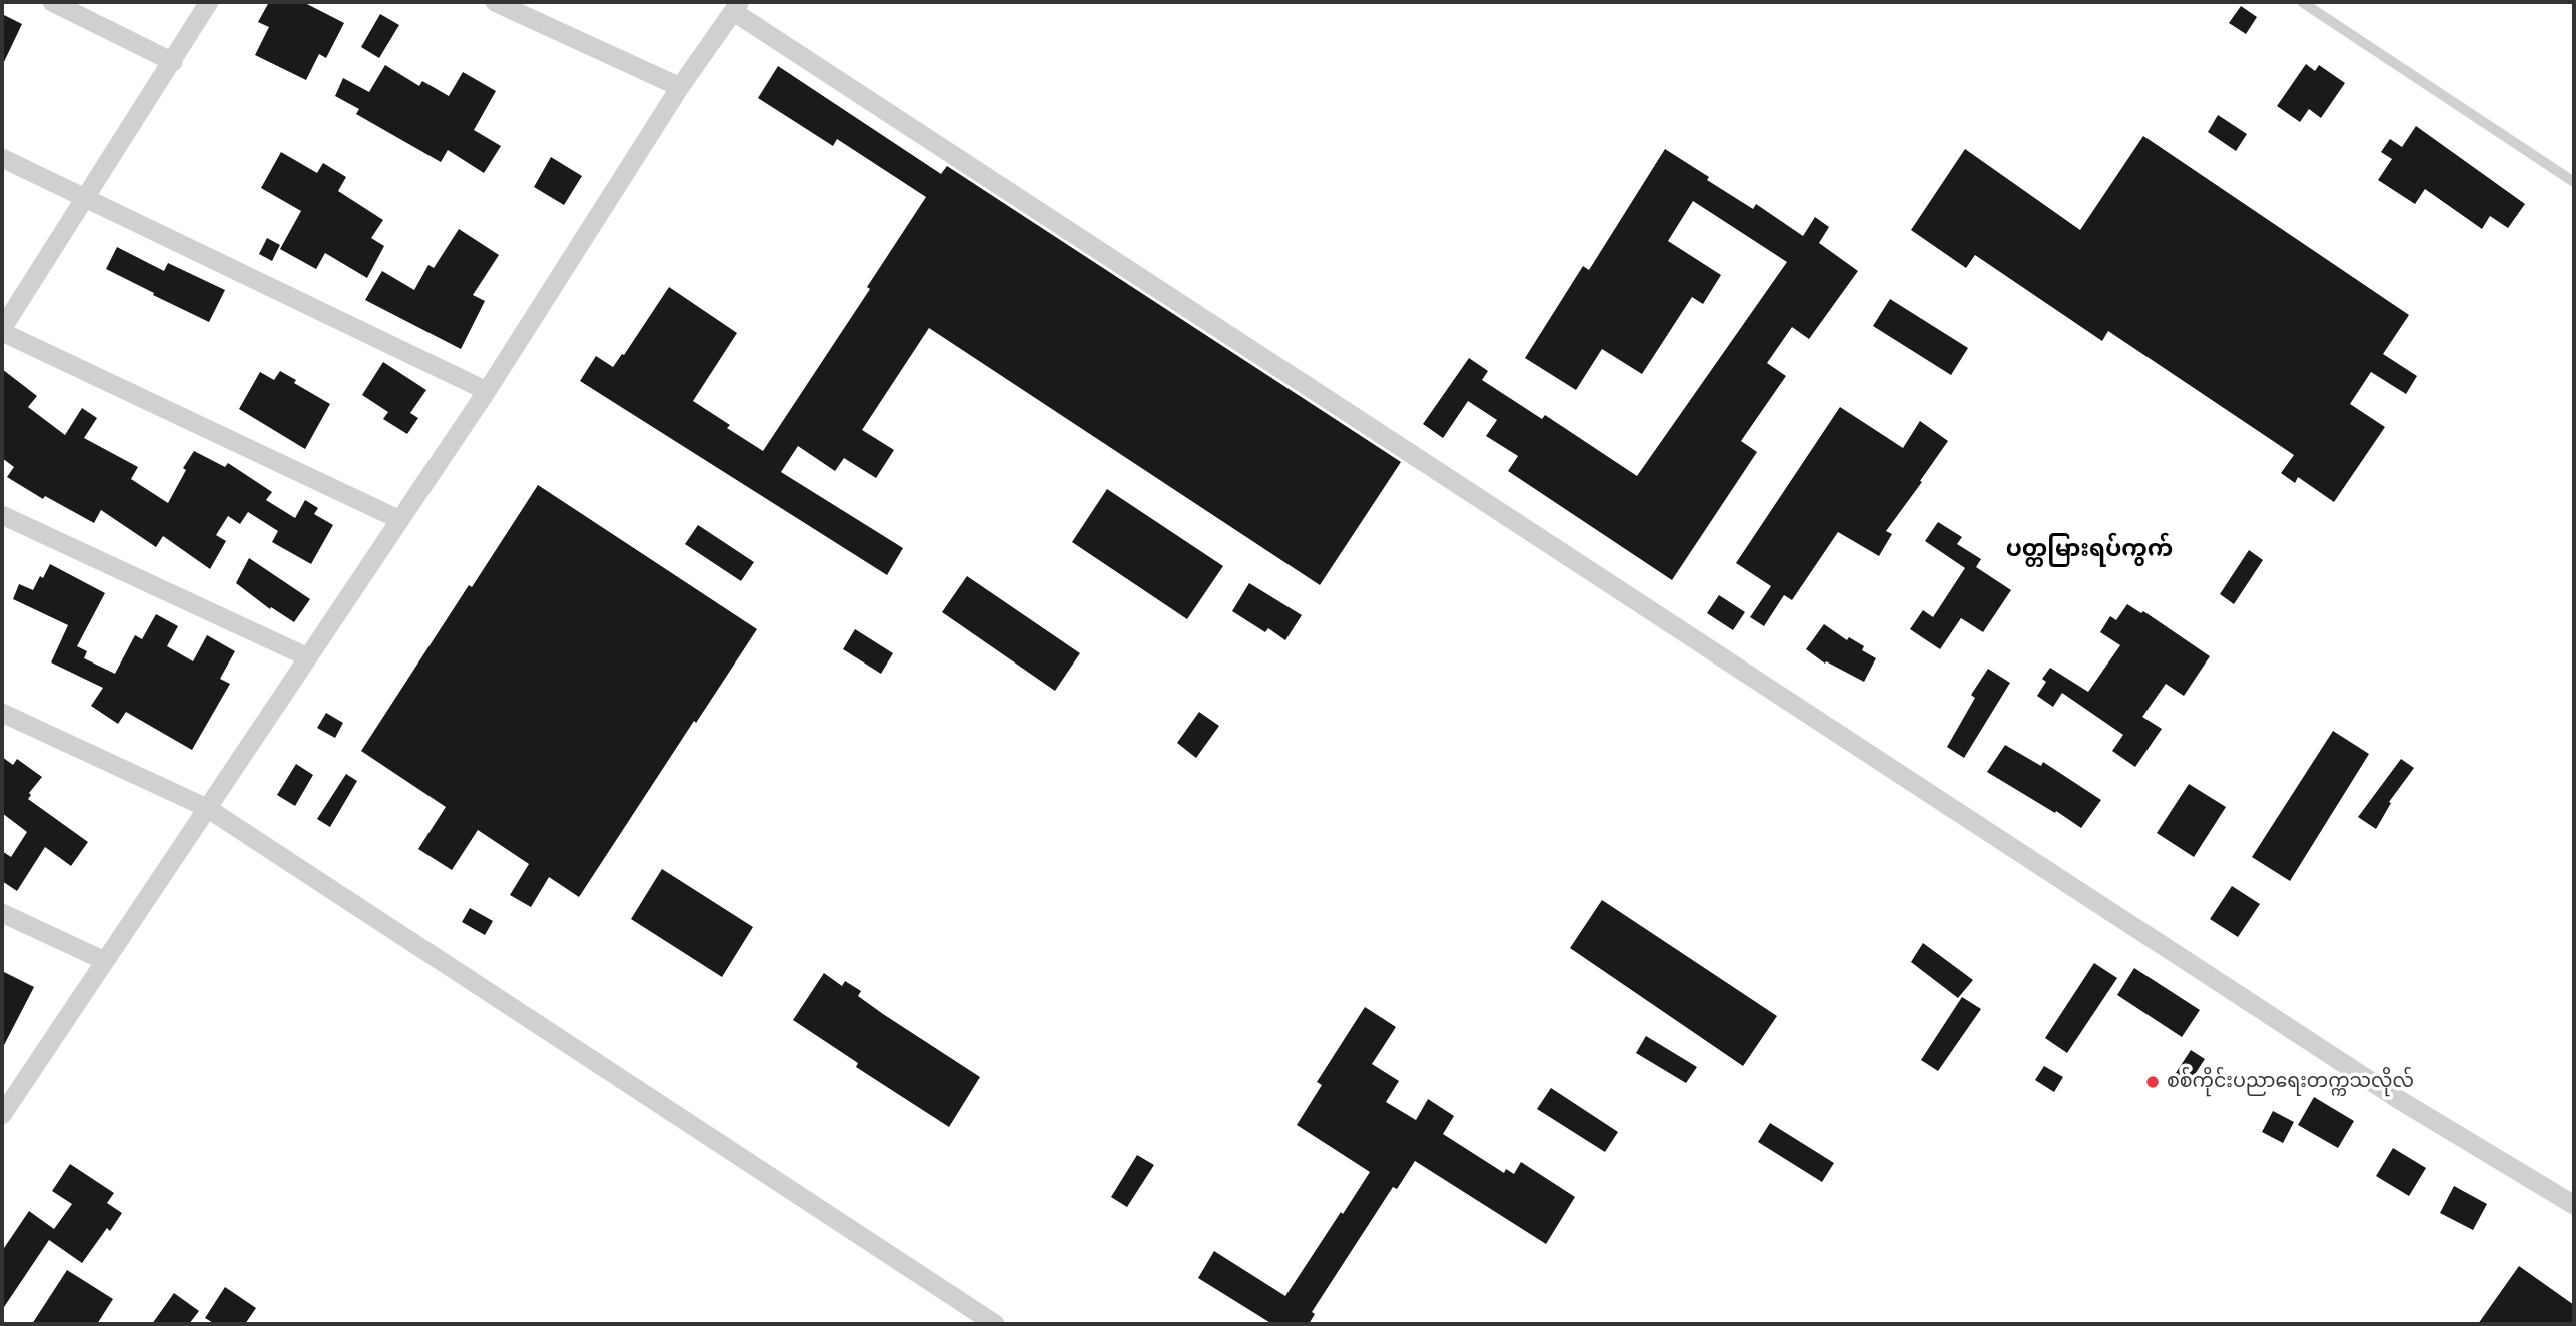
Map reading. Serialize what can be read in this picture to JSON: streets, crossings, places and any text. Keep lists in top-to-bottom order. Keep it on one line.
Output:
{"districts":["ပတ္တမြားရပ်ကွက်"],"places":["စစ်ကိုင်းပညာရေးတက္ကသလိုလ်"]}
